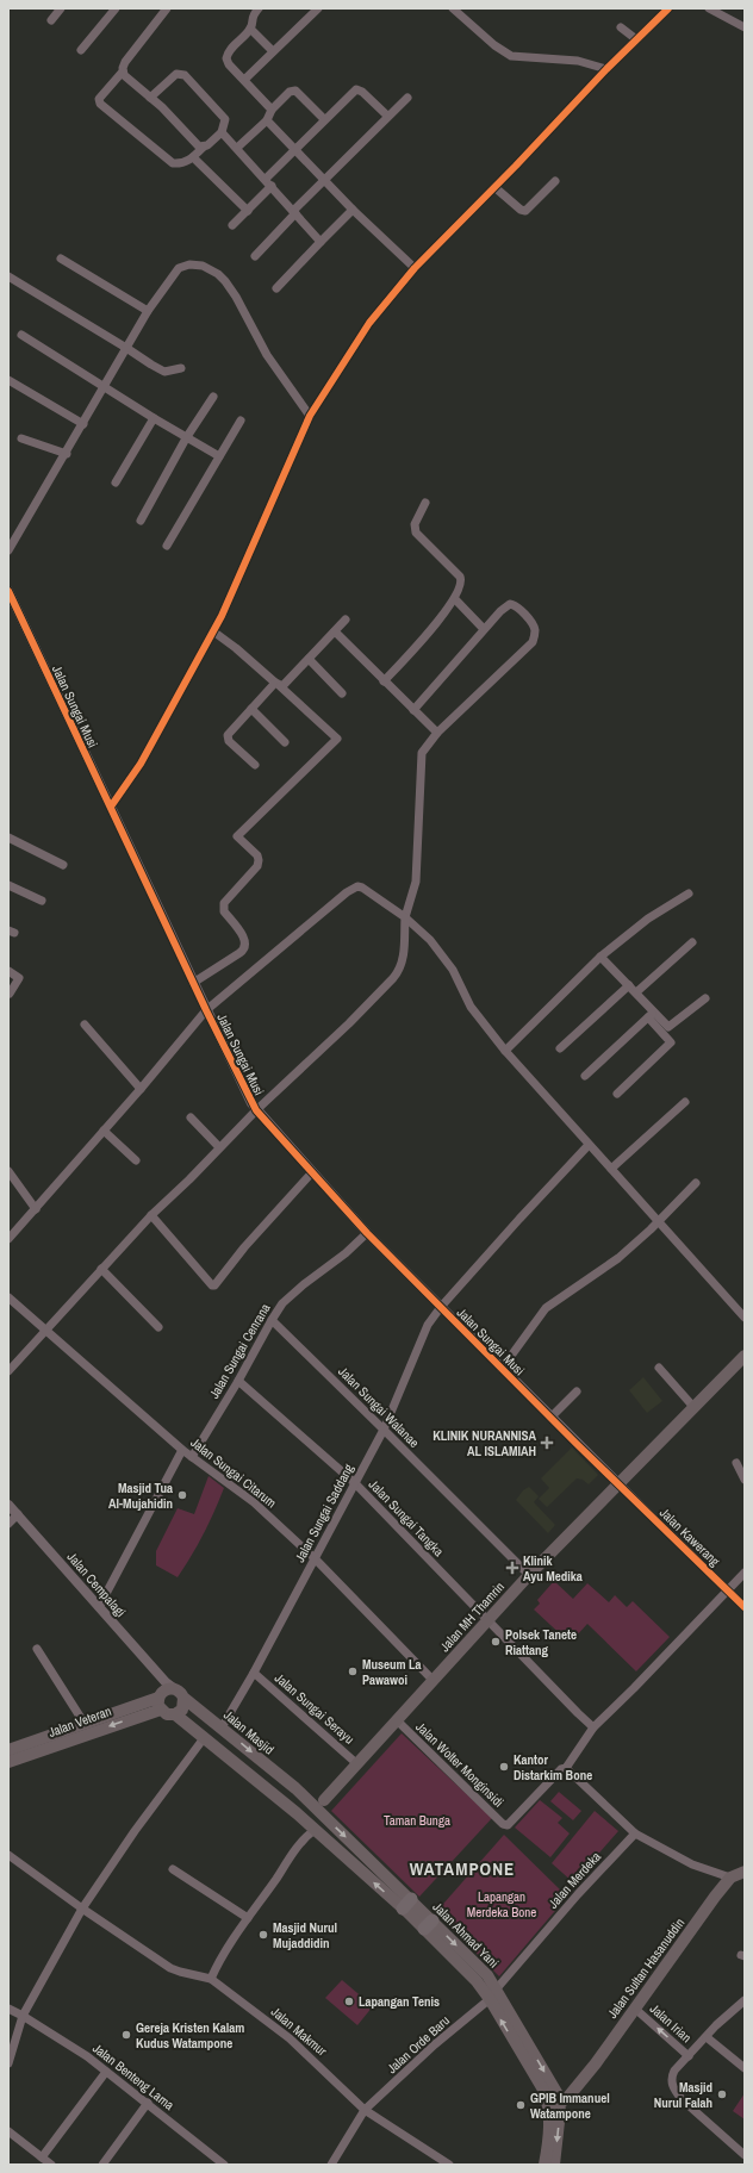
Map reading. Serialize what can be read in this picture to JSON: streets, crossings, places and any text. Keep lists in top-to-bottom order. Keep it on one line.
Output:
{"streets":{"main road":["Jalan MH Thamrin","Jalan Veteran","Jalan Masjid","Jalan Ahmad Yani","Jalan Sultan Hasanuddin"],"street":["Jalan Sungai Musi","Jalan Sungai Cenrana","Jalan Sungai Walanae","Jalan Sungai Citarum","Jalan Sungai Saddang","Jalan Sungai Tangka","Jalan Kawerang","Jalan Cempalagi","Jalan Sungai Serayu","Jalan Wolter Monginsidi","Jalan Merdeka","Jalan Irian","Jalan Makmur","Jalan Orde Baru","Jalan Benteng Lama"]},"crossings":[["Jalan Sungai Musi","Jalan Sungai Cenrana"],["Jalan Sungai Musi","Jalan Sungai Saddang"],["Jalan Sungai Musi","Jalan Kawerang"],["Jalan Sungai Musi","Jalan MH Thamrin"],["Jalan Sungai Cenrana","Jalan Sungai Walanae"],["Jalan Sungai Cenrana","Jalan Sungai Citarum"],["Jalan Sungai Cenrana","Jalan Sungai Tangka"],["Jalan Sungai Walanae","Jalan Sungai Saddang"],["Jalan Sungai Walanae","Jalan MH Thamrin"],["Jalan Sungai Citarum","Jalan Sungai Saddang"],["Jalan Sungai Citarum","Jalan MH Thamrin"],["Jalan Sungai Saddang","Jalan Sungai Tangka"],["Jalan Sungai Saddang","Jalan Sungai Serayu"],["Jalan Sungai Saddang","Jalan Masjid"],["Jalan Sungai Tangka","Jalan MH Thamrin"],["Jalan Kawerang","Jalan MH Thamrin"],["Jalan Cempalagi","Jalan Veteran"],["Jalan Cempalagi","Jalan Masjid"],["Jalan MH Thamrin","Jalan Sungai Serayu"],["Jalan MH Thamrin","Jalan Wolter Monginsidi"],["Jalan Veteran","Jalan Masjid"],["Jalan Masjid","Jalan Ahmad Yani"],["Jalan Merdeka","Jalan Ahmad Yani"],["Jalan Ahmad Yani","Jalan Sultan Hasanuddin"],["Jalan Ahmad Yani","Jalan Orde Baru"],["Jalan Sultan Hasanuddin","Jalan Irian"],["Jalan Makmur","Jalan Orde Baru"]],"one_way":["Jalan Masjid","Jalan Irian"],"districts":["WATAMPONE"],"parks":["Taman Bunga","Lapangan Merdeka Bone"],"places":{"health":["KLINIK NURANNISA AL ISLAMIAH","Klinik Ayu Medika"],"other":["Masjid Tua Al-Mujahidin","Polsek Tanete Riattang","Museum La Pawawoi","Kantor Distarkim Bone","Masjid Nurul Mujaddidin","Lapangan Tenis","Gereja Kristen Kalam Kudus Watampone","Masjid Nurul Falah","GPIB Immanuel Watampone"]}}
